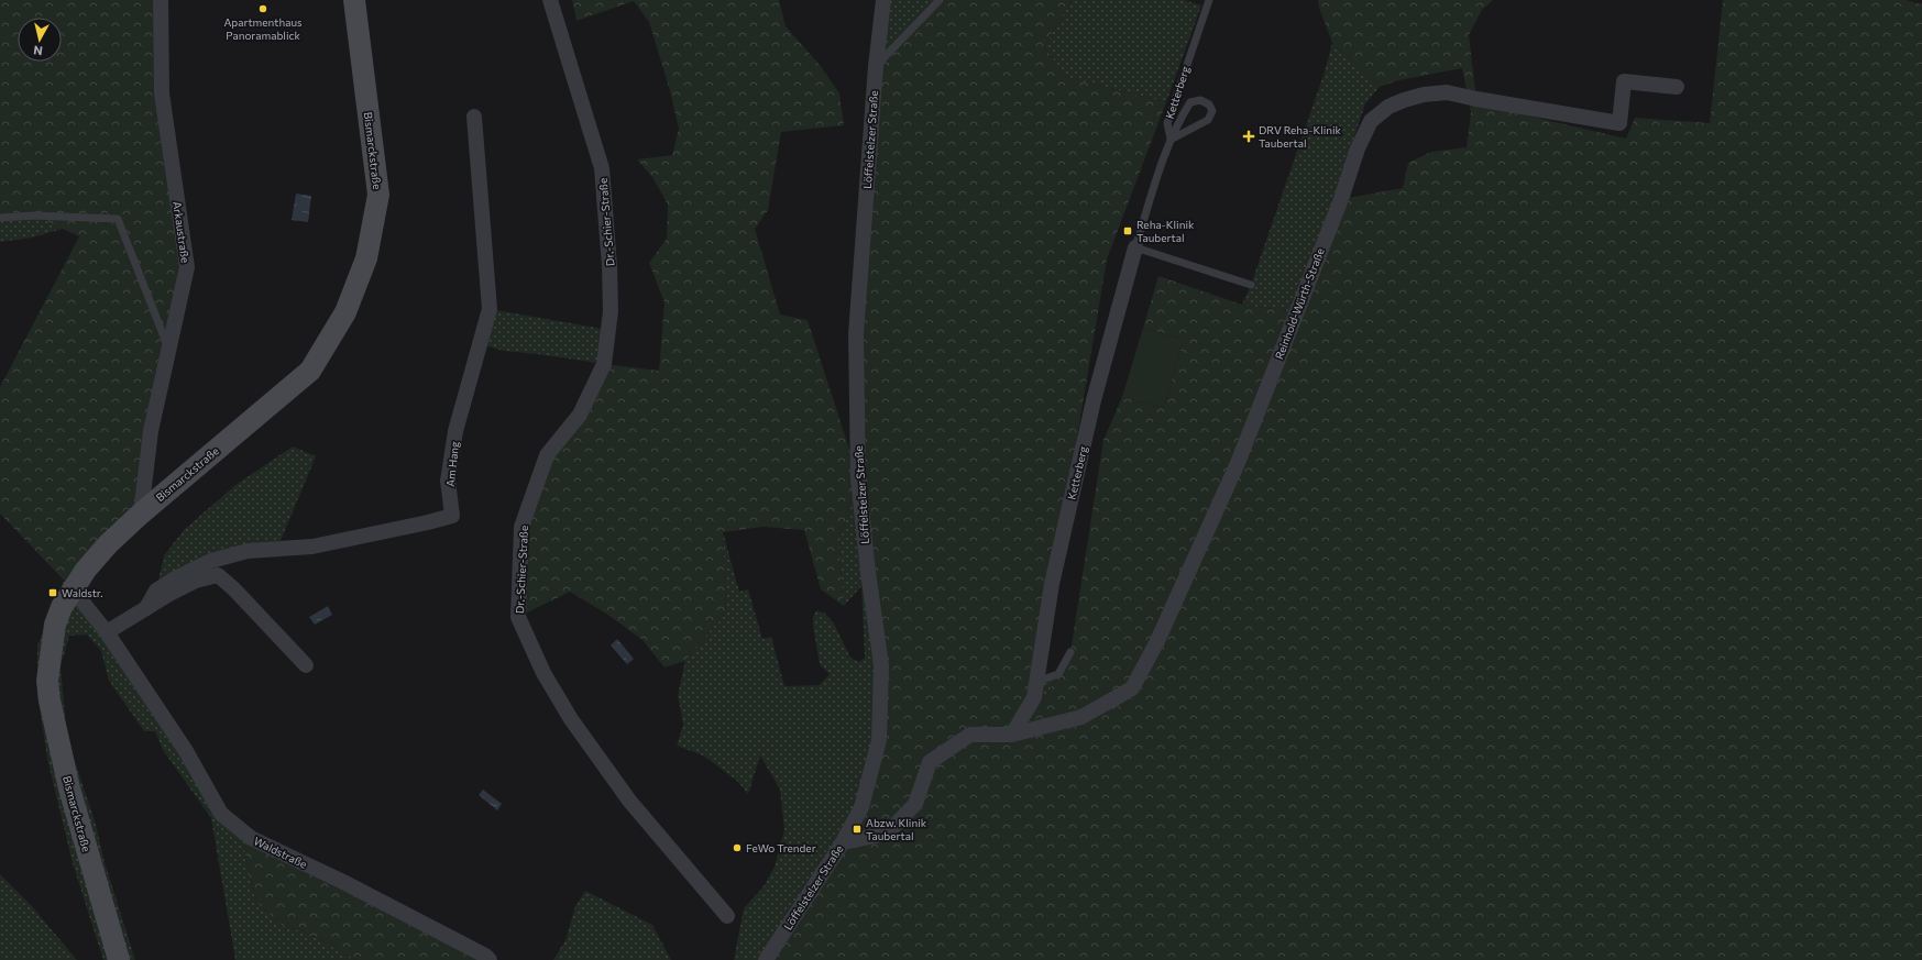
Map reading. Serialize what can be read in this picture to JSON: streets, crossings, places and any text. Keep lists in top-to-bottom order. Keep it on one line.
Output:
{"streets":{"street":["Ketterberg","Löffelstelzer Straße","Bismarckstraße","Dr.-Schier-Straße","Arkaustraße","Reinhold-Würth-Straße","Am Hang","Waldstraße"]},"crossings":[["Ketterberg","Reinhold-Würth-Straße"],["Bismarckstraße","Arkaustraße"],["Bismarckstraße","Waldstraße"],["Am Hang","Waldstraße"]],"places":{"other":["Apartmenthaus Panoramablick","FeWo Trender"],"health":["DRV Reha-Klinik Taubertal"],"transit":["Reha-Klinik Taubertal","Waldstr.","Abzw. Klinik Taubertal"]},"north":"bottom"}
